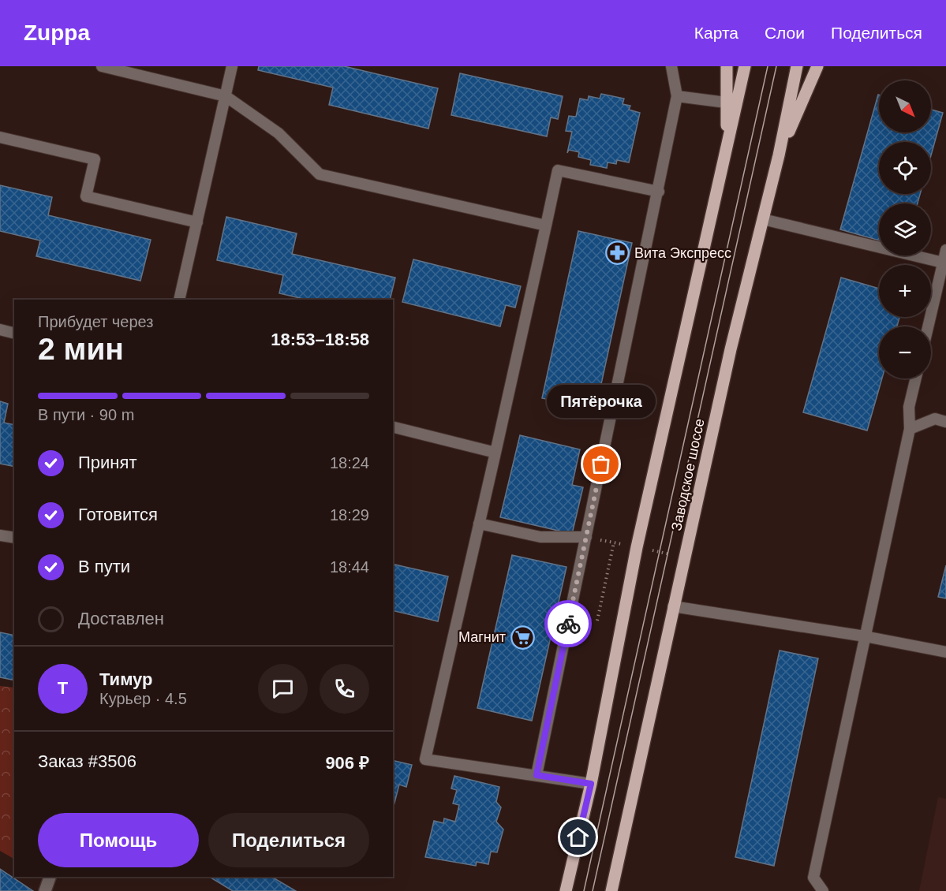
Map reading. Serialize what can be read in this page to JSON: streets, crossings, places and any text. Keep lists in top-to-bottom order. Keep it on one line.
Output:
{"streets":{"main road":["Заводское шоссе"]},"places":{"pharmacy":["Вита Экспресс"],"other":["Пятёрочка"],"supermarket":["Магнит"]},"north":"bottom right","page":{"header":"Zuppa","nav":["Карта","Слои","Поделиться"],"map_buttons":["+","−"],"heading":["2 мин","Прибудет через","18:53–18:58"],"panel":["Тимур","Курьер · 4.5","Заказ #3506","906 ₽"],"bar":"В пути · 90 m","bubble":"Пятёрочка","list":[["Принят","18:24"],["Готовится","18:29"],["В пути","18:44"],"Доставлен"],"round":"Т","buttons":["Помощь","Поделиться"]}}
